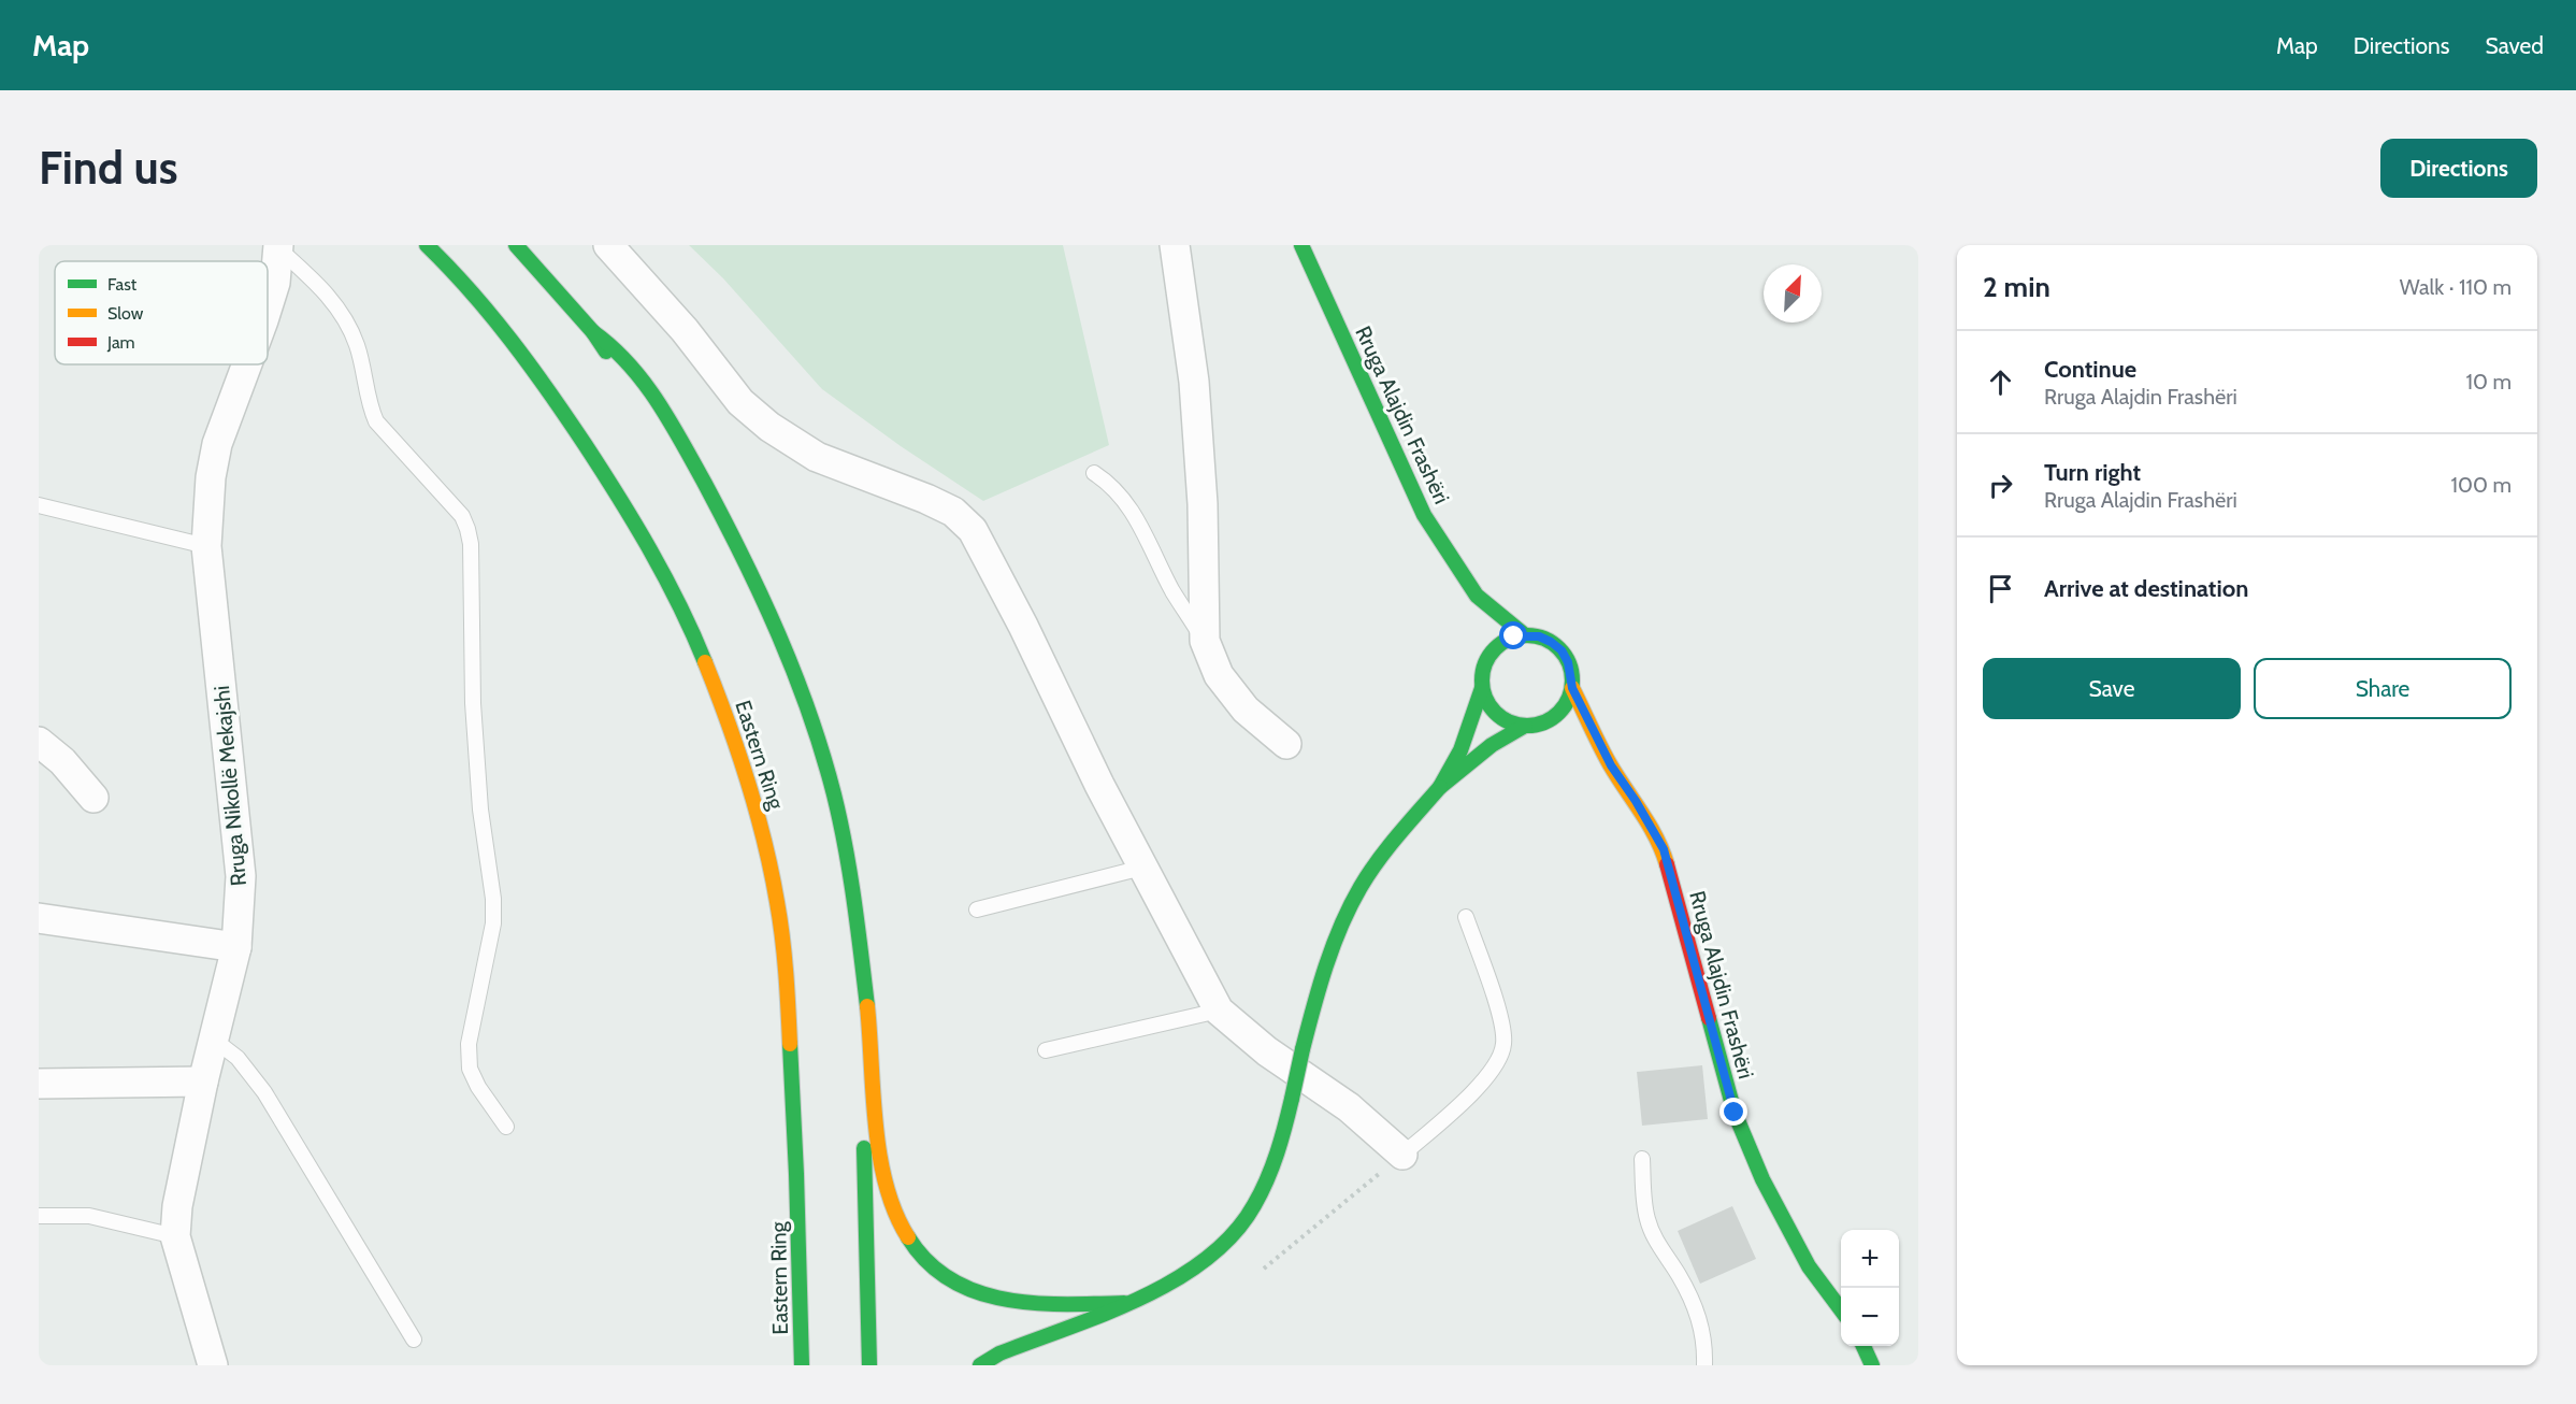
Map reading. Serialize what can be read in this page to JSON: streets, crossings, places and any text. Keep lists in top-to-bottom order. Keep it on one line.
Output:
{"streets":{"main road":["Rruga Alajdin Frashëri","Eastern Ring"],"street":["Rruga Nikollë Mekajshi"]},"legend":["Fast","Slow","Jam"],"north":"top right","page":{"header":"Map","nav":["Map","Directions","Saved"],"buttons":["Directions",["Save","Share"]],"title":"Find us","heading":["2 min","Walk · 110 m"],"list":[["Continue","Rruga Alajdin Frashëri","10 m"],["Turn right","Rruga Alajdin Frashëri","100 m"],"Arrive at destination"],"map_buttons":["+","−"]}}
